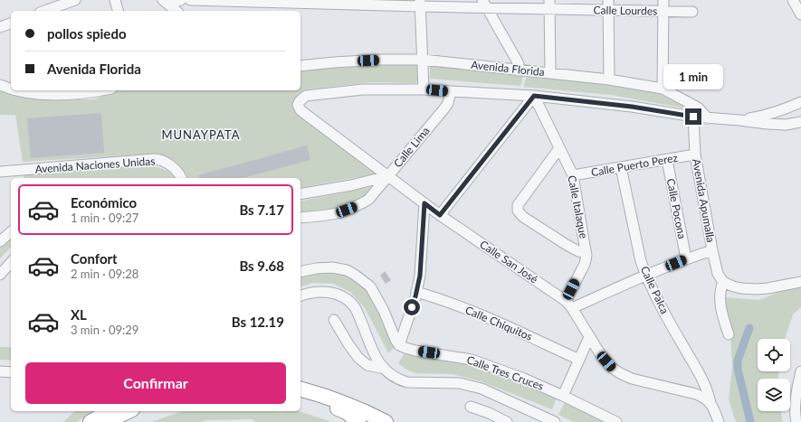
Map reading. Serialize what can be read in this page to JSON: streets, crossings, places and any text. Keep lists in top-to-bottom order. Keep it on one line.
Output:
{"streets":{"street":["Calle Lourdes","Avenida Florida","Calle Lima","Avenida Naciones Unidas","Calle Puerto Perez","Avenida Apumalla","Calle Italaque","Calle Pocona","Calle San José","Calle Palca","Calle Chiquitos","Calle Tres Cruces"]},"crossings":[["Calle Lima","Calle San José"],["Calle Puerto Perez","Avenida Apumalla"],["Calle Puerto Perez","Calle Italaque"],["Calle Puerto Perez","Calle Pocona"],["Calle Puerto Perez","Calle Palca"],["Calle Italaque","Calle San José"],["Calle San José","Calle Palca"]],"districts":["MUNAYPATA"],"page":{"banner":["pollos spiedo","Avenida Florida"],"bubble":"1 min","list":[{"name":"Económico","note":"1 min · 09:27","value":"Bs 7.17"},{"name":"Confort","note":"2 min · 09:28","value":"Bs 9.68"},{"name":"XL","note":"3 min · 09:29","value":"Bs 12.19"}],"buttons":"Confirmar"}}
